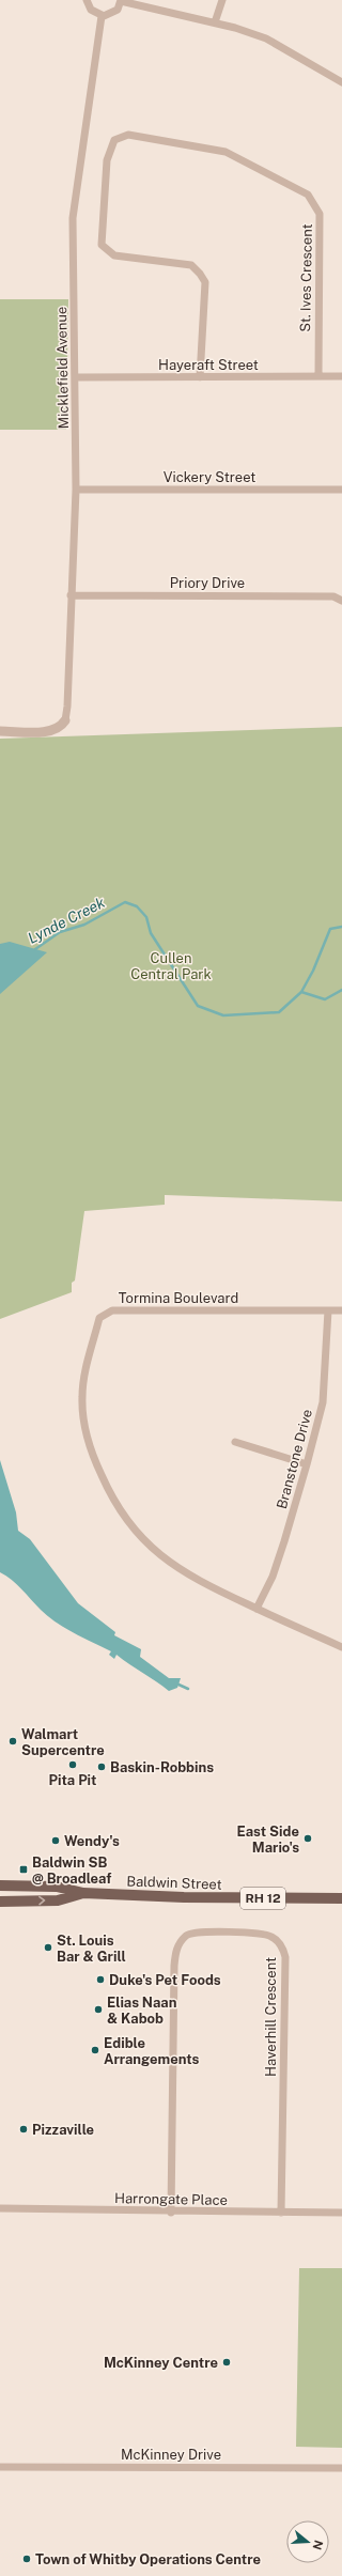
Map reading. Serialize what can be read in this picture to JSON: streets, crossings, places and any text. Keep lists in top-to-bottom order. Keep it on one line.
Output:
{"streets":{"main road":["Baldwin Street","RH 12"],"street":["St. Ives Crescent","Hayeraft Street","Micklefield Avenue","Vickery Street","Priory Drive","Tormina Boulevard","Branstone Drive","Haverhill Crescent","Harrongate Place","McKinney Drive"]},"crossings":[["St. Ives Crescent","Hayeraft Street"],["Hayeraft Street","Micklefield Avenue"],["Micklefield Avenue","Vickery Street"],["Micklefield Avenue","Priory Drive"],["Tormina Boulevard","Branstone Drive"],["Haverhill Crescent","Harrongate Place"]],"water":["Lynde Creek"],"parks":["Cullen Central Park"],"places":{"other":["Walmart Supercentre","Pita Pit","Baskin-Robbins","East Side Mario's","Wendy's","St. Louis Bar & Grill","Duke's Pet Foods","Elias Naan & Kabob","Edible Arrangements","Pizzaville","McKinney Centre","Town of Whitby Operations Centre"],"transit":["Baldwin SB @ Broadleaf"]},"north":"right"}
